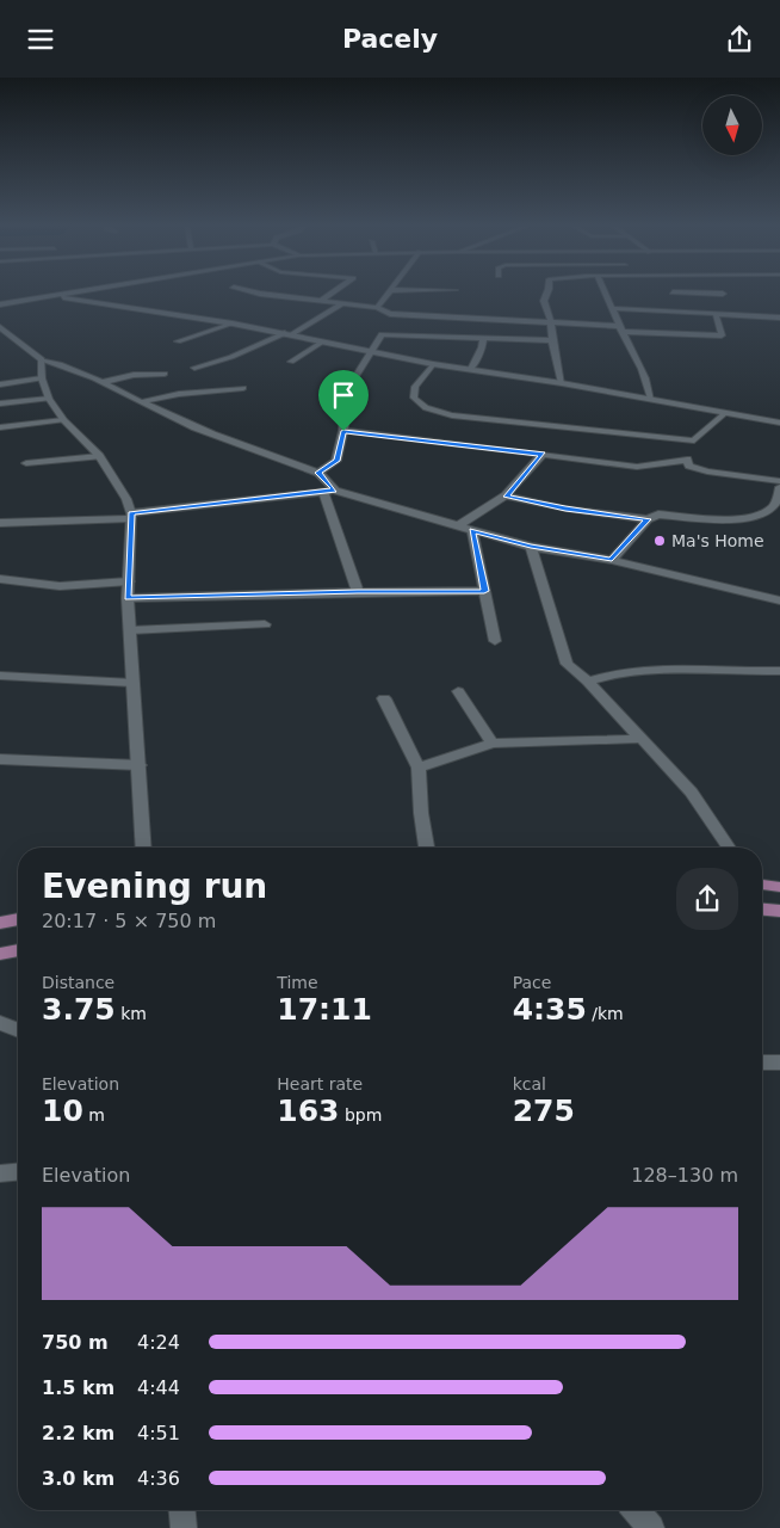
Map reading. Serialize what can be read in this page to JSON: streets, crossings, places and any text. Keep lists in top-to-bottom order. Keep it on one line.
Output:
{"places":["Ma's Home"],"north":"bottom","page":{"header":"Pacely","heading":["Evening run","20:17 · 5 × 750 m"],"stats":[["Distance","3.75 km"],["Time","17:11"],["Pace","4:35 /km"],["Elevation","10 m"],["Heart rate","163 bpm"],["kcal","275"]],"chart":["Elevation","128–130 m"],"list":[{"name":"750 m","note":"4:24"},{"name":"1.5 km","note":"4:44"},{"name":"2.2 km","note":"4:51"},{"name":"3.0 km","note":"4:36"}]}}
